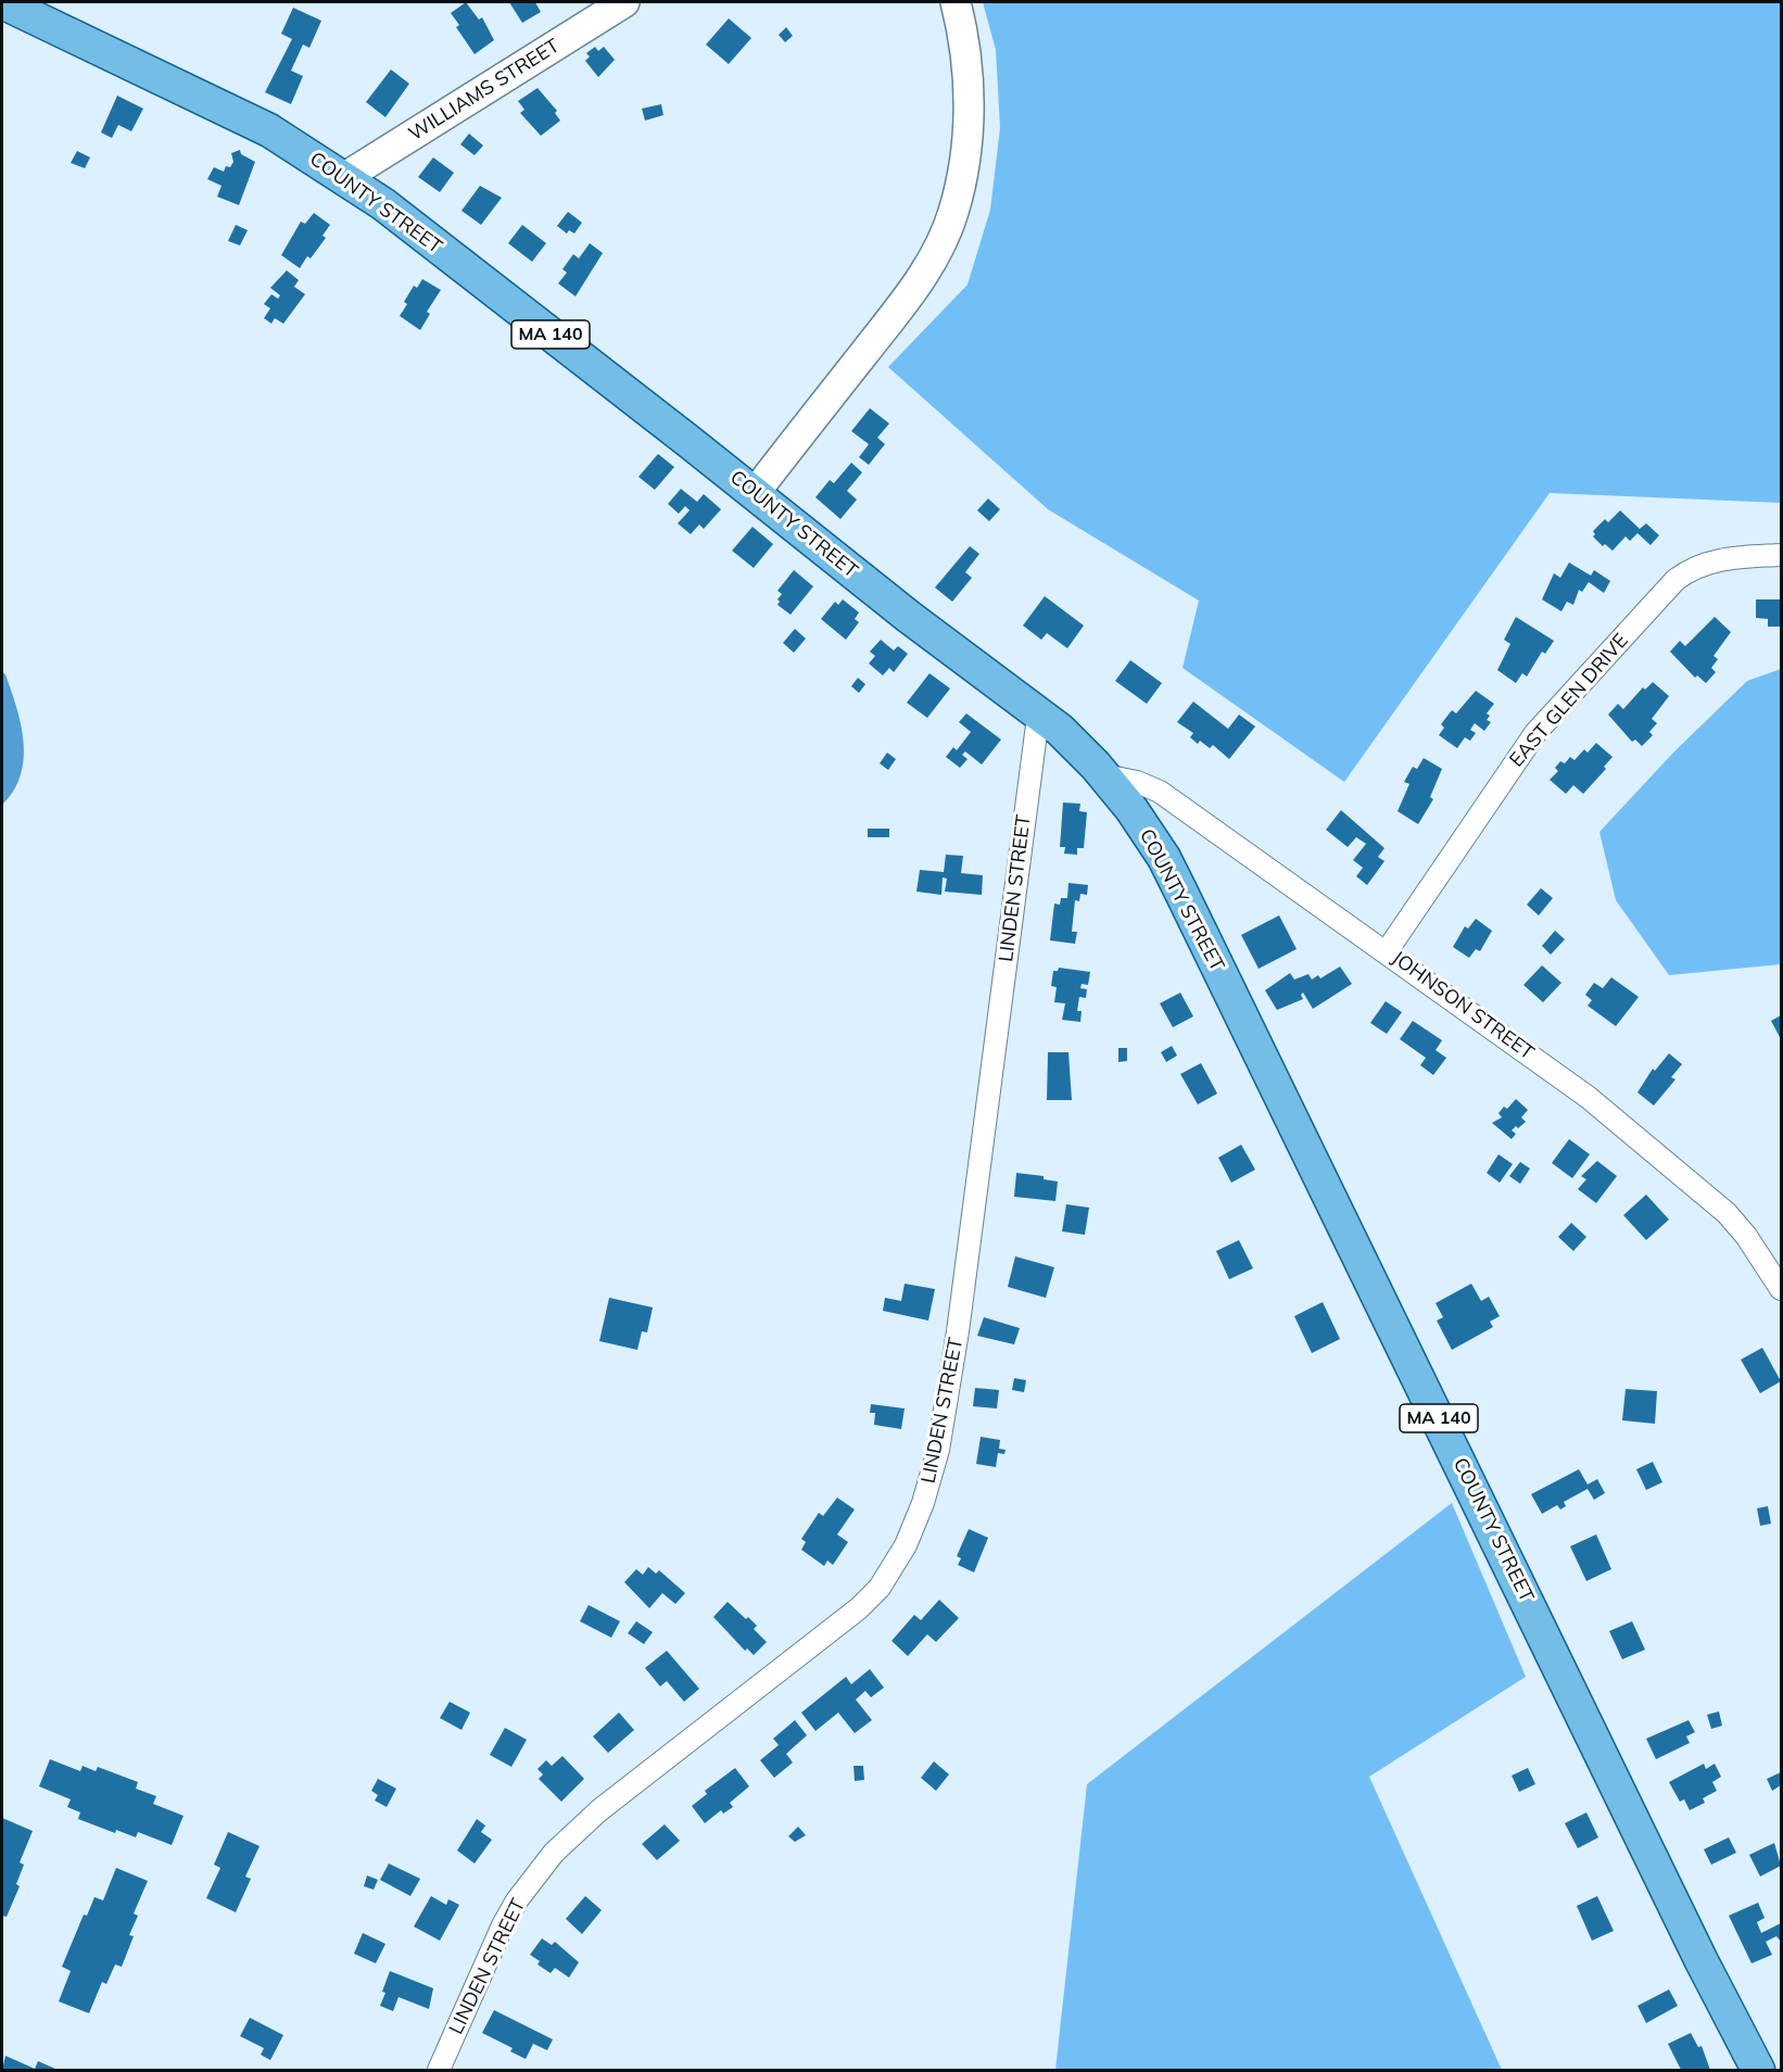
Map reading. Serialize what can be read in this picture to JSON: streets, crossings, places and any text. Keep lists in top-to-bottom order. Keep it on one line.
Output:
{"streets":{"main road":["COUNTY STREET","MA 140"],"street":["WILLIAMS STREET","EAST GLEN DRIVE","LINDEN STREET","JOHNSON STREET"]},"crossings":[["WILLIAMS STREET","COUNTY STREET"],["COUNTY STREET","LINDEN STREET"],["COUNTY STREET","JOHNSON STREET"],["EAST GLEN DRIVE","JOHNSON STREET"]]}
